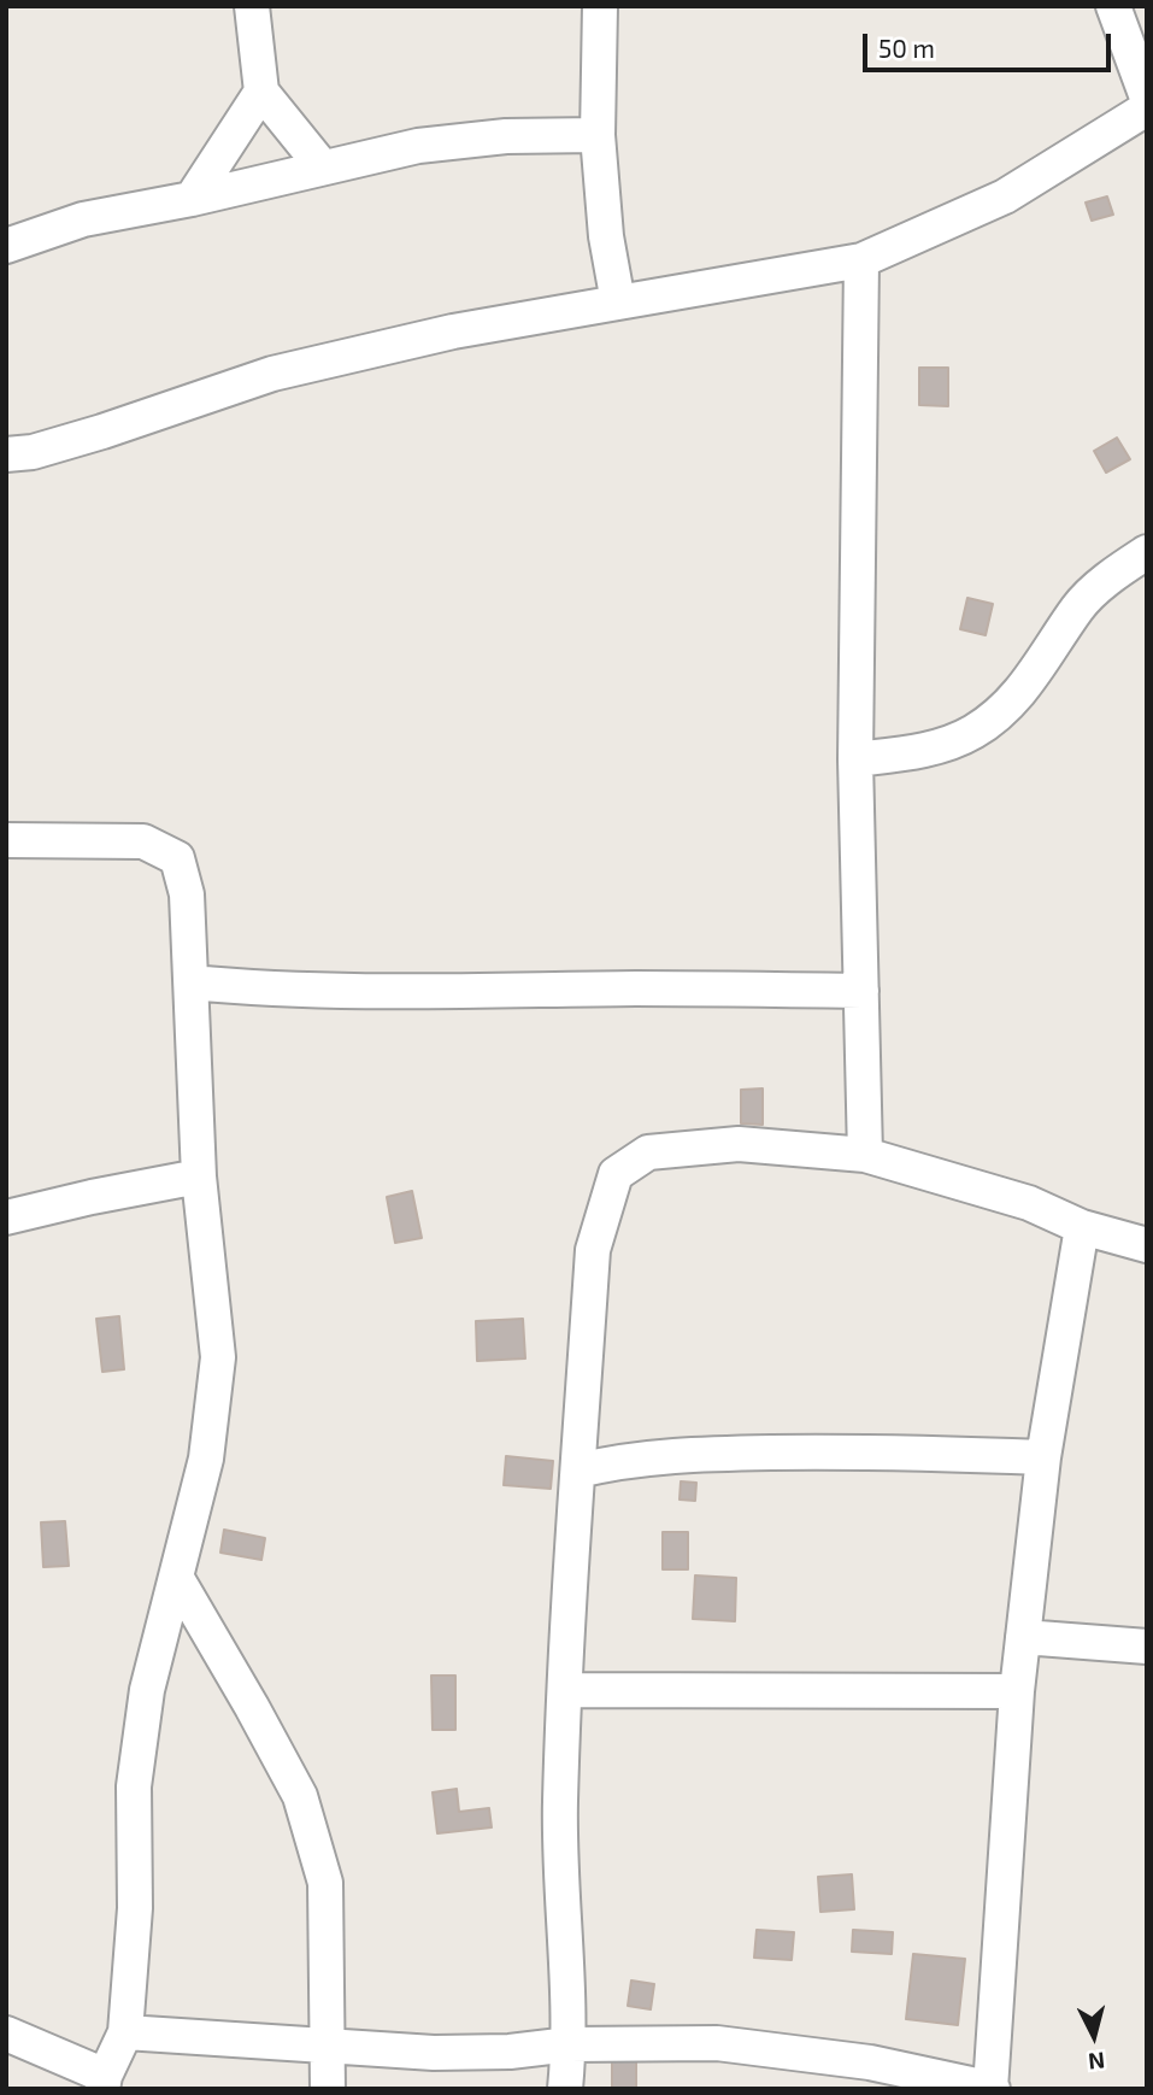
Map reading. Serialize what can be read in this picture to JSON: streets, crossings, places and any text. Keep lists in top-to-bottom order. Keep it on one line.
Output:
{"scale_bar":"50 m","north":"bottom"}
